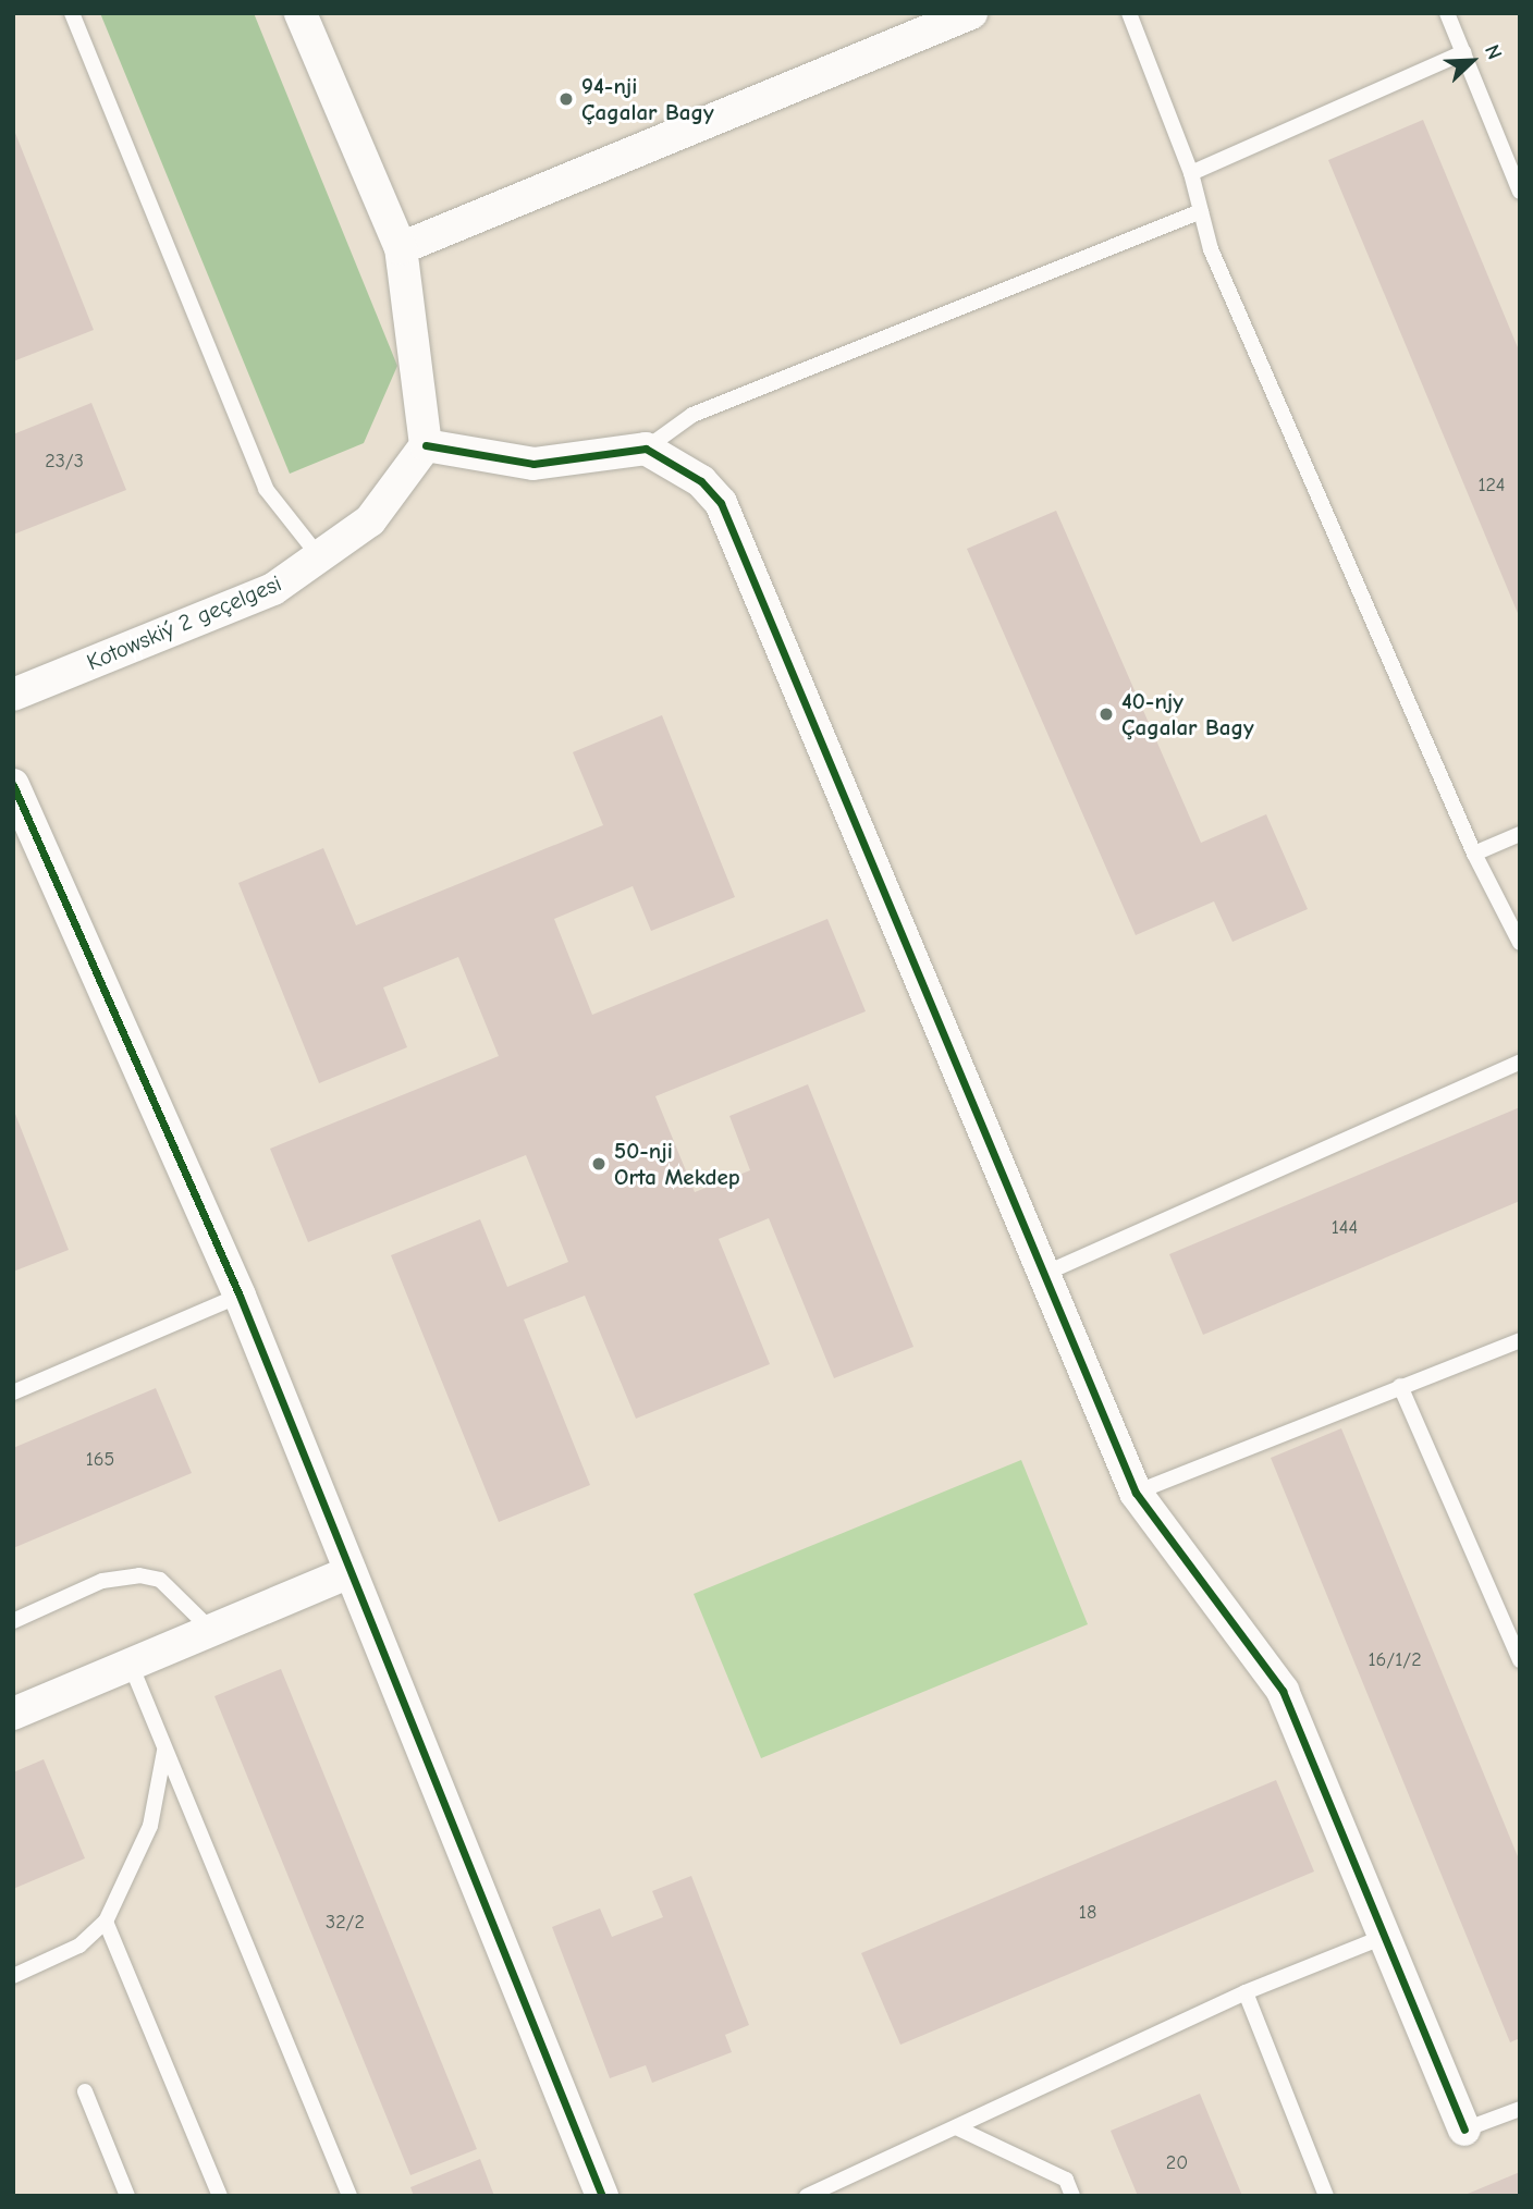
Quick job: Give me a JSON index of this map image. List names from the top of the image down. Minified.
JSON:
{"streets":{"street":["Kotowskiý 2 geçelgesi"]},"places":["94-nji Çagalar Bagy","40-njy Çagalar Bagy","50-nji Orta Mekdep"],"house_numbers":["23/3","124","144","165","16/1/2","18","32/2","20"],"north":"top right"}
